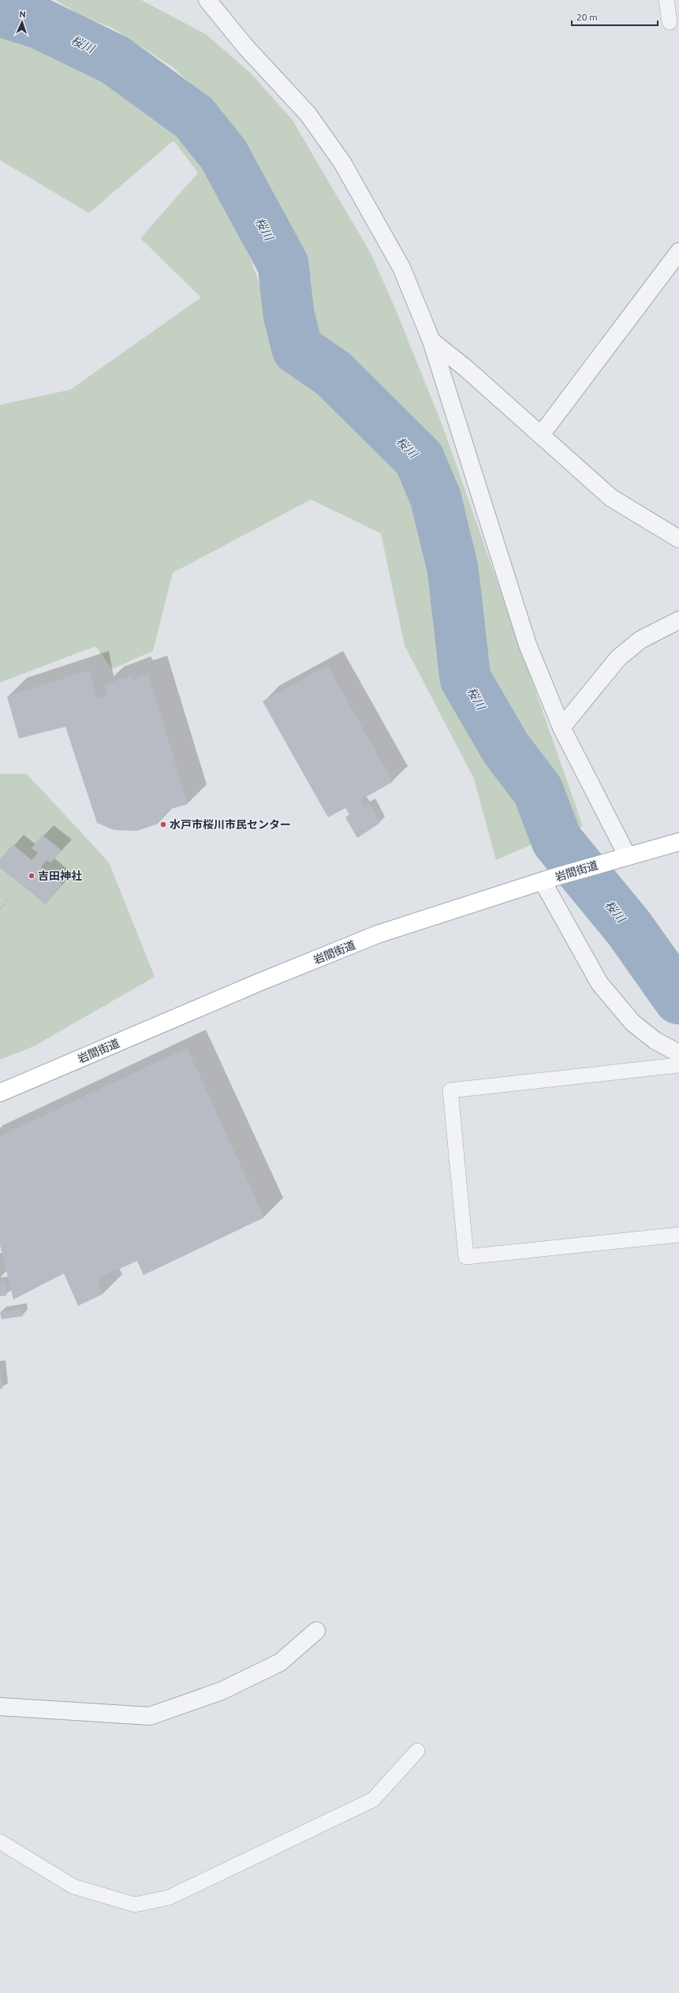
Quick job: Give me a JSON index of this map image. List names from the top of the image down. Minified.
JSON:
{"streets":{"main road":["岩間街道"]},"water":["桜川"],"places":["水戸市桜川市民センター","吉田神社"],"scale_bar":"20 m","north":"top"}
